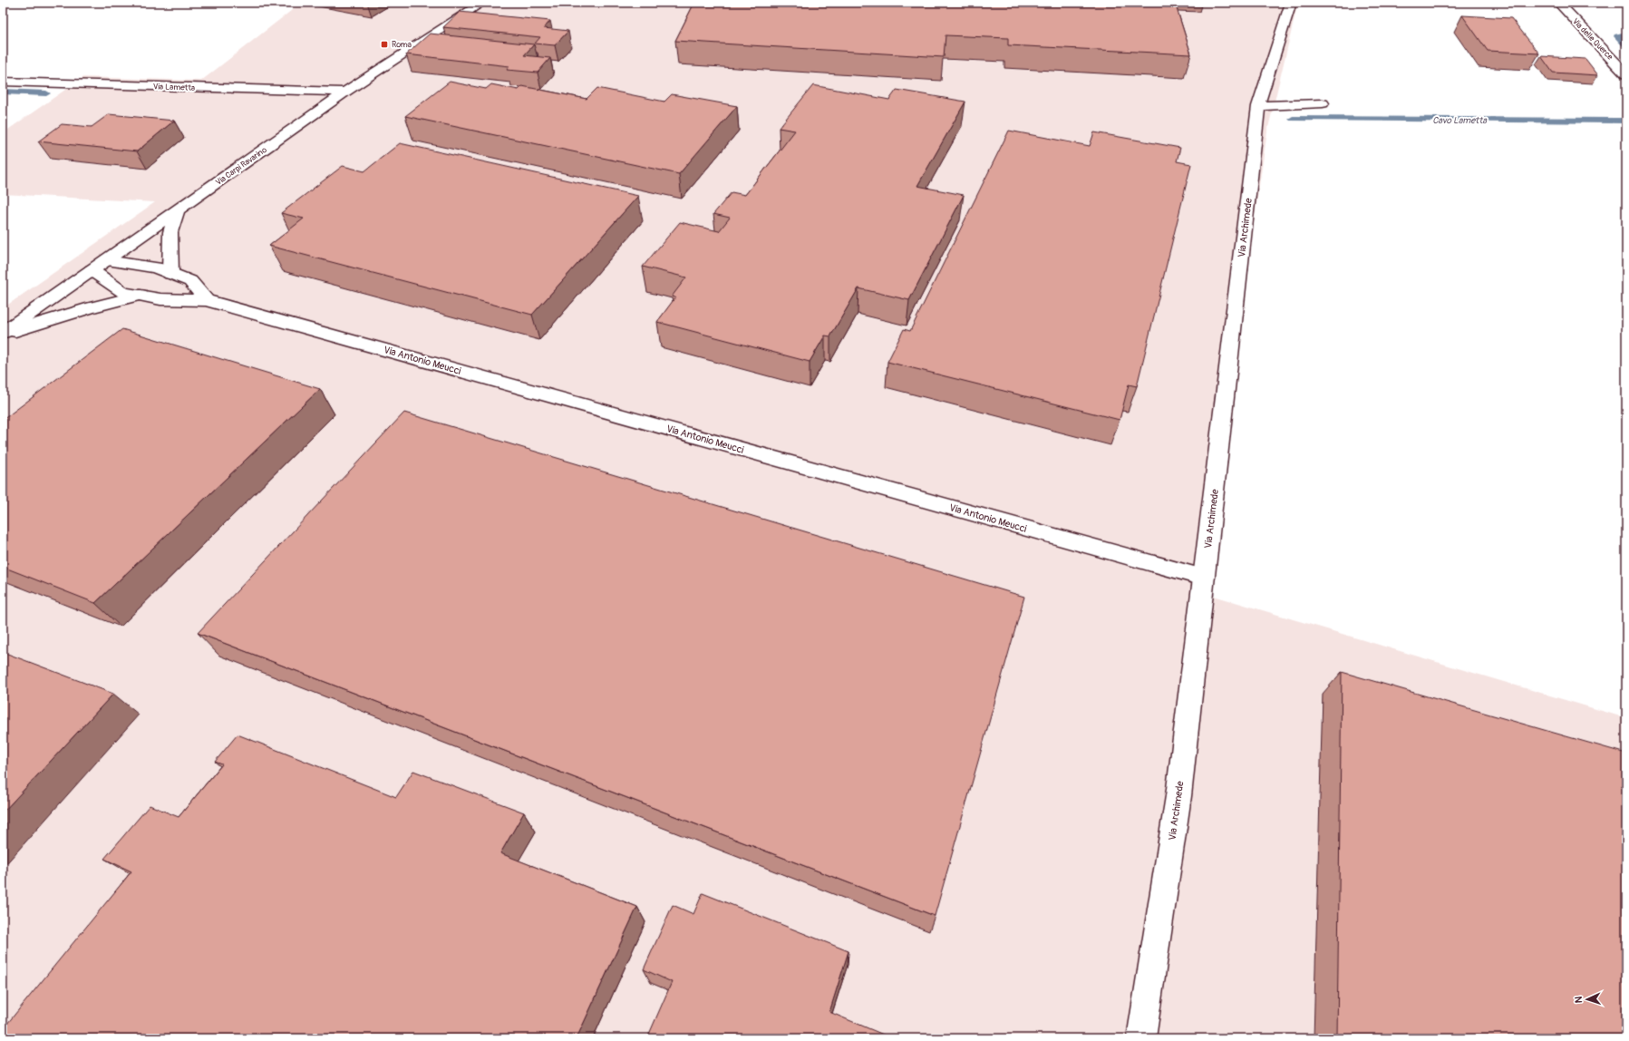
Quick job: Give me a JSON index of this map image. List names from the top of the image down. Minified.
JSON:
{"streets":{"street":["Via delle Querce","Via Lametta","Via Carpi Ravarino","Via Archimede","Via Antonio Meucci"]},"crossings":[["Via Lametta","Via Carpi Ravarino"],["Via Carpi Ravarino","Via Antonio Meucci"],["Via Archimede","Via Antonio Meucci"]],"water":["Cavo Lametta"],"places":{"transit":["Roma"]},"north":"left"}
